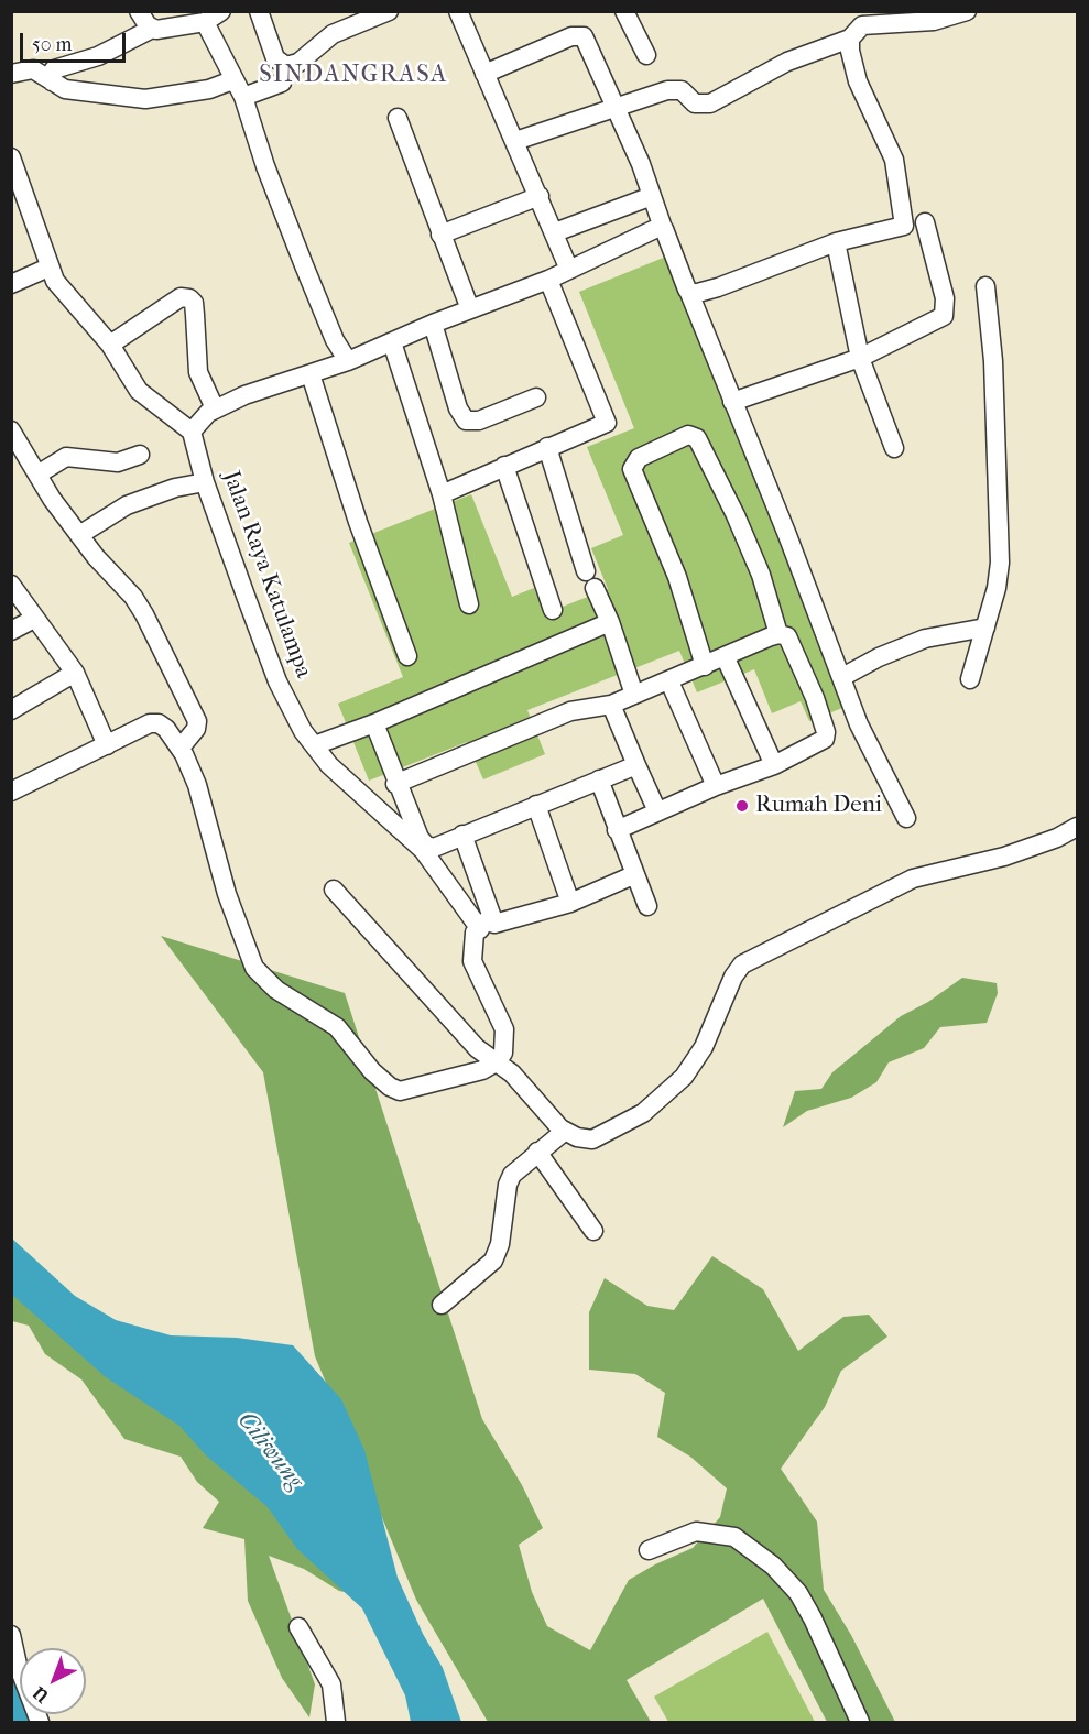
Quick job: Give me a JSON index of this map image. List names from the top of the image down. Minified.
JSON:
{"streets":{"street":["Jalan Raya Katulampa"]},"districts":["SINDANGRASA"],"water":["Ciliwung"],"places":["Rumah Deni"],"scale_bar":"50 m","north":"bottom left"}
